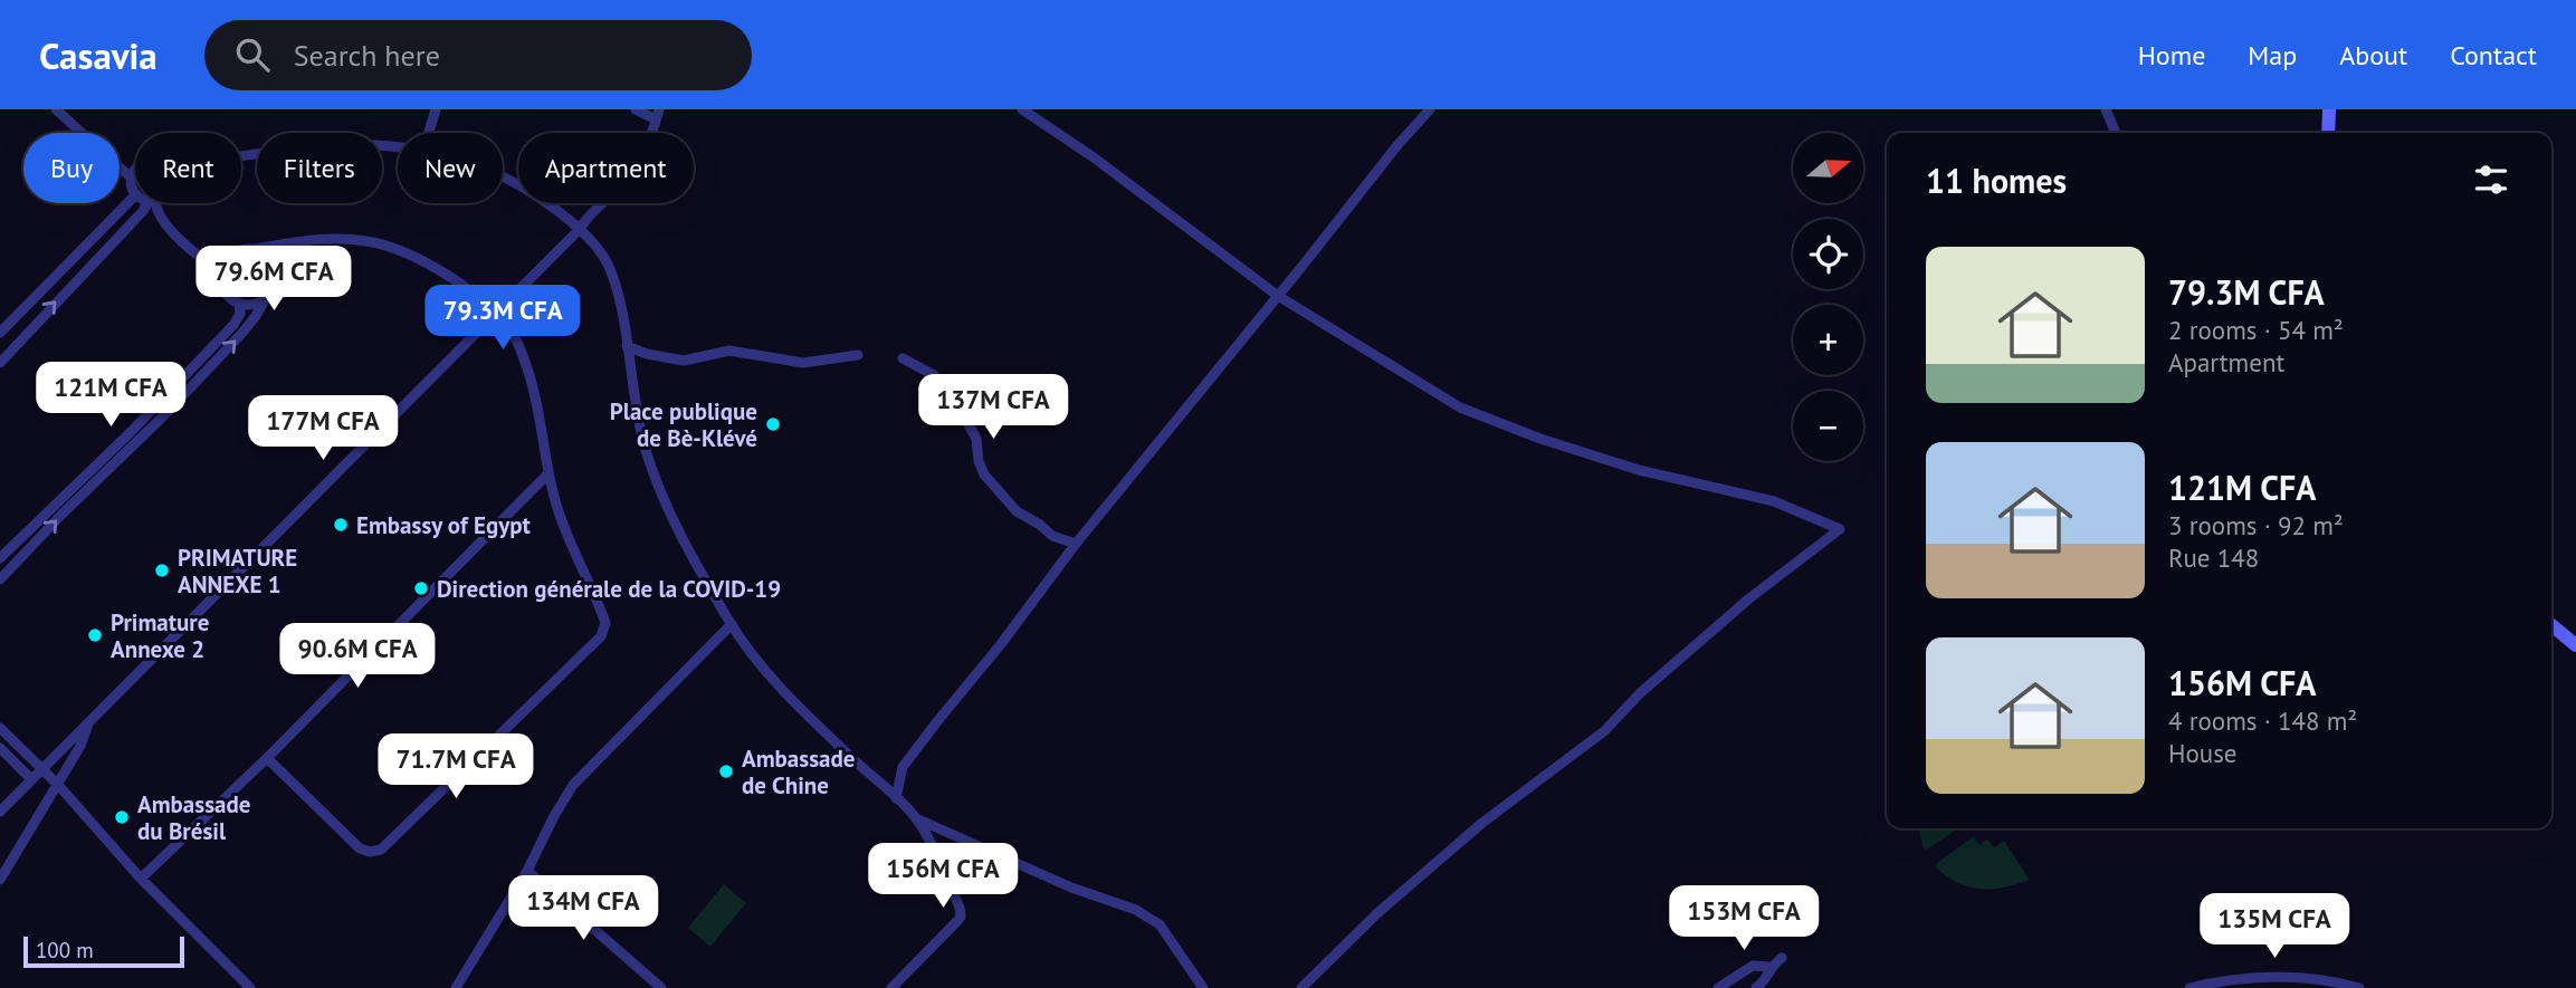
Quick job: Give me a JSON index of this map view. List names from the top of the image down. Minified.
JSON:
{"places":["Place publique de Bè-Klévé","Embassy of Egypt","PRIMATURE ANNEXE 1","Direction générale de la COVID-19","Primature Annexe 2","Ambassade de Chine","Ambassade du Brésil"],"scale_bar":"100 m","north":"right","page":{"header":"Casavia","search":"Search here","nav":["Home","Map","About","Contact"],"map_buttons":["+","−"],"chip":["Buy","Rent","Filters","New","Apartment"],"heading":"11 homes","list":[{"name":"79.3M CFA","note":"2 rooms · 54 m² · Apartment"},{"name":"121M CFA","note":"3 rooms · 92 m² · Rue 148"},{"name":"156M CFA","note":"4 rooms · 148 m² · House"}],"price":["79.6M CFA","79.3M CFA","121M CFA","137M CFA","177M CFA","90.6M CFA","71.7M CFA","156M CFA","134M CFA","153M CFA","135M CFA"],"scale":"100 m"}}
